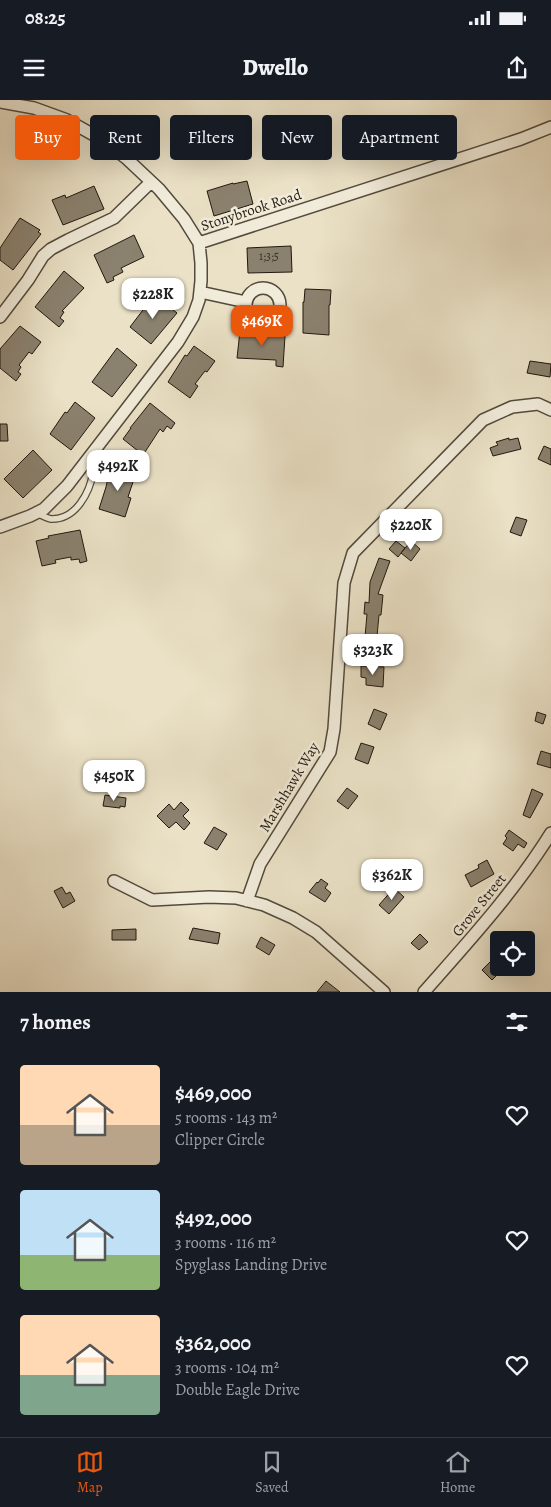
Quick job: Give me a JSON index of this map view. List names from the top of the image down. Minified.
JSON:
{"streets":{"street":["Stonybrook Road","Marshhawk Way","Grove Street"]},"house_numbers":["1;3;5"],"page":{"status":"08:25","header":"Dwello","chip":["Buy","Rent","Filters","New","Apartment"],"price":["$228K","$469K","$492K","$220K","$323K","$450K","$362K"],"heading":"7 homes","list":[{"name":"$469,000","note":"5 rooms · 143 m² · Clipper Circle"},{"name":"$492,000","note":"3 rooms · 116 m² · Spyglass Landing Drive"},{"name":"$362,000","note":"3 rooms · 104 m² · Double Eagle Drive"}],"tabs":["Map","Saved","Home"]}}
